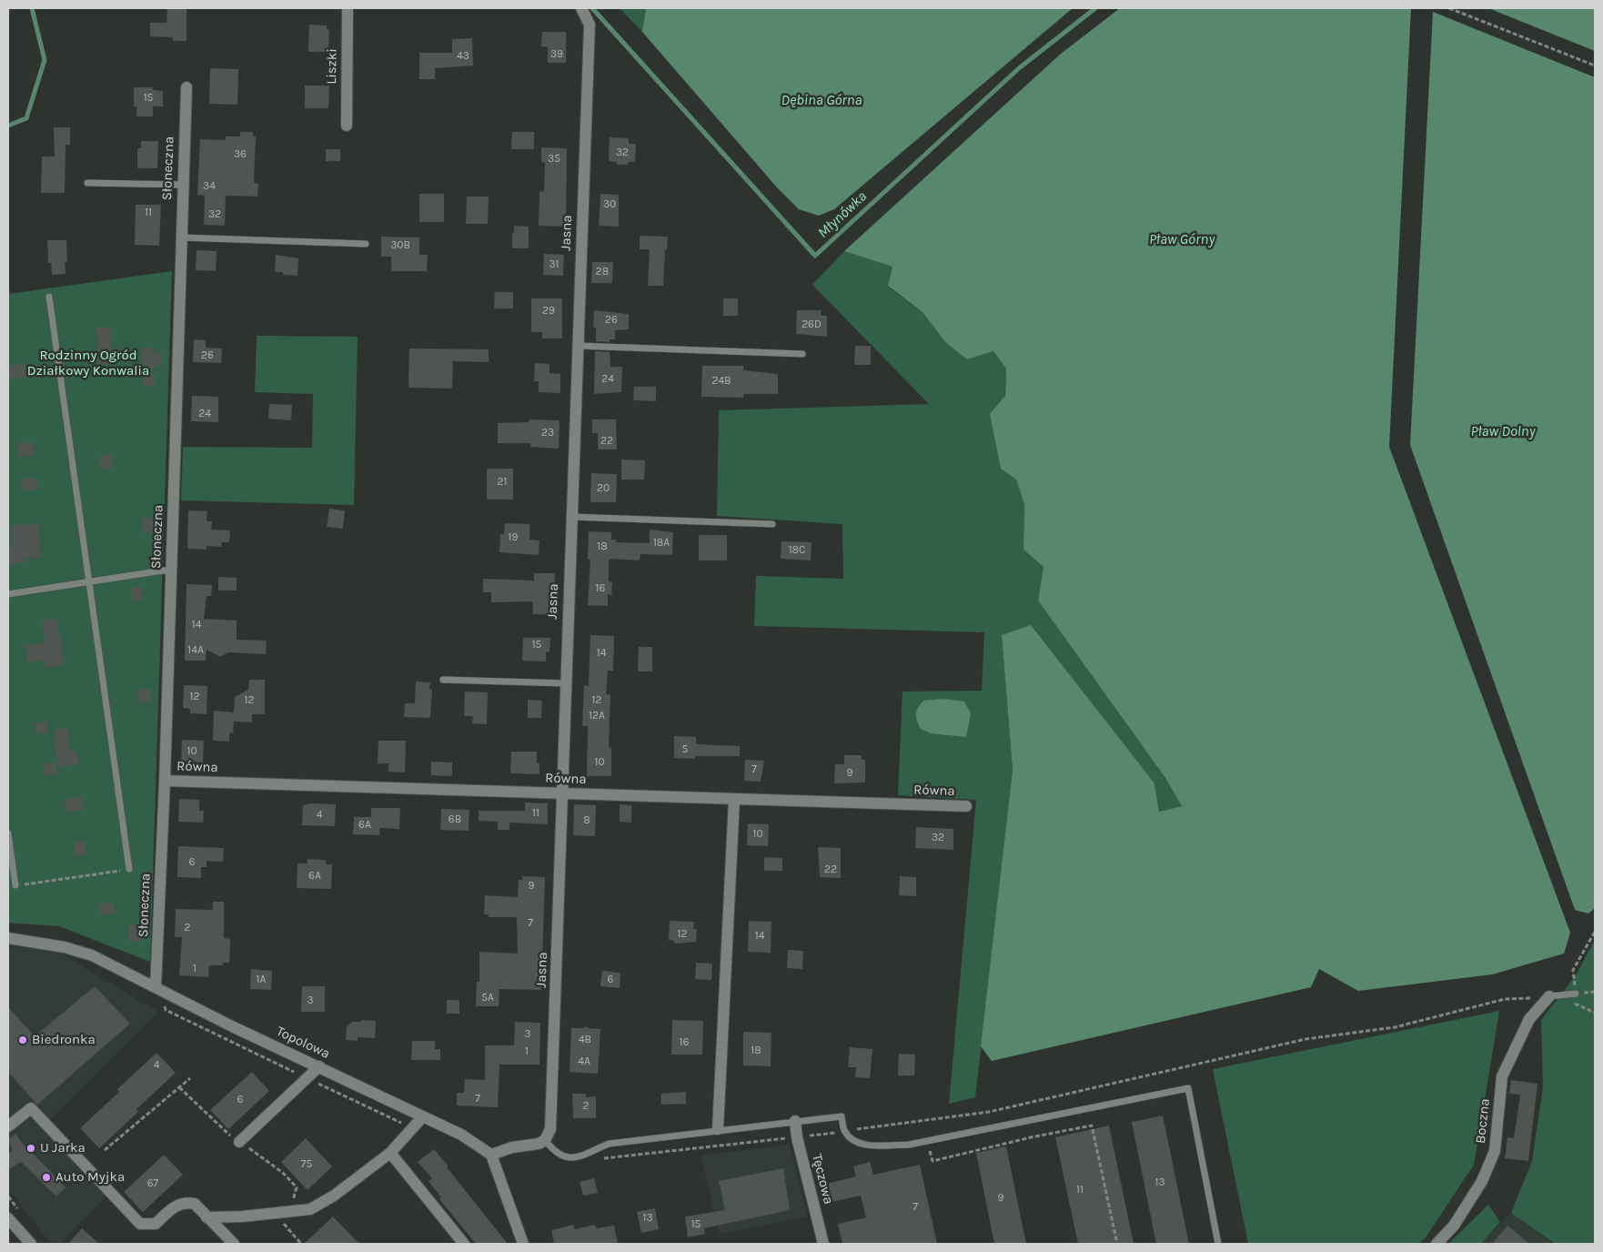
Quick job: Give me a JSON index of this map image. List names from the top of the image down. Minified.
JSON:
{"streets":{"street":["Liszki","Słoneczna","Jasna","Równa","Topolowa","Boczna","Tęczowa"]},"crossings":[["Słoneczna","Równa"],["Słoneczna","Topolowa"],["Jasna","Równa"]],"water":["Dębina Górna","Młynówka","Pław Górny","Pław Dolny"],"parks":["Rodzinny Ogród Działkowy Konwalia"],"places":["Biedronka","U Jarka","Auto Myjka"],"house_numbers":["39","43","15","32","36","35","34","30","11","32","30B","31","28","29","26","26D","26","24","24B","24","23","22","21","20","19","18A","18","18C","16","14","15","14A","14","12","12","12","12A","5","10","10","7","9","11","4","6B","8","6A","10","32","6","22","6A","9","7","2","12","14","1","1A","6","5A","3","3","4B","16","18","1","4A","4","7","6","2","75","13","67","11","9","7","13","15"]}
